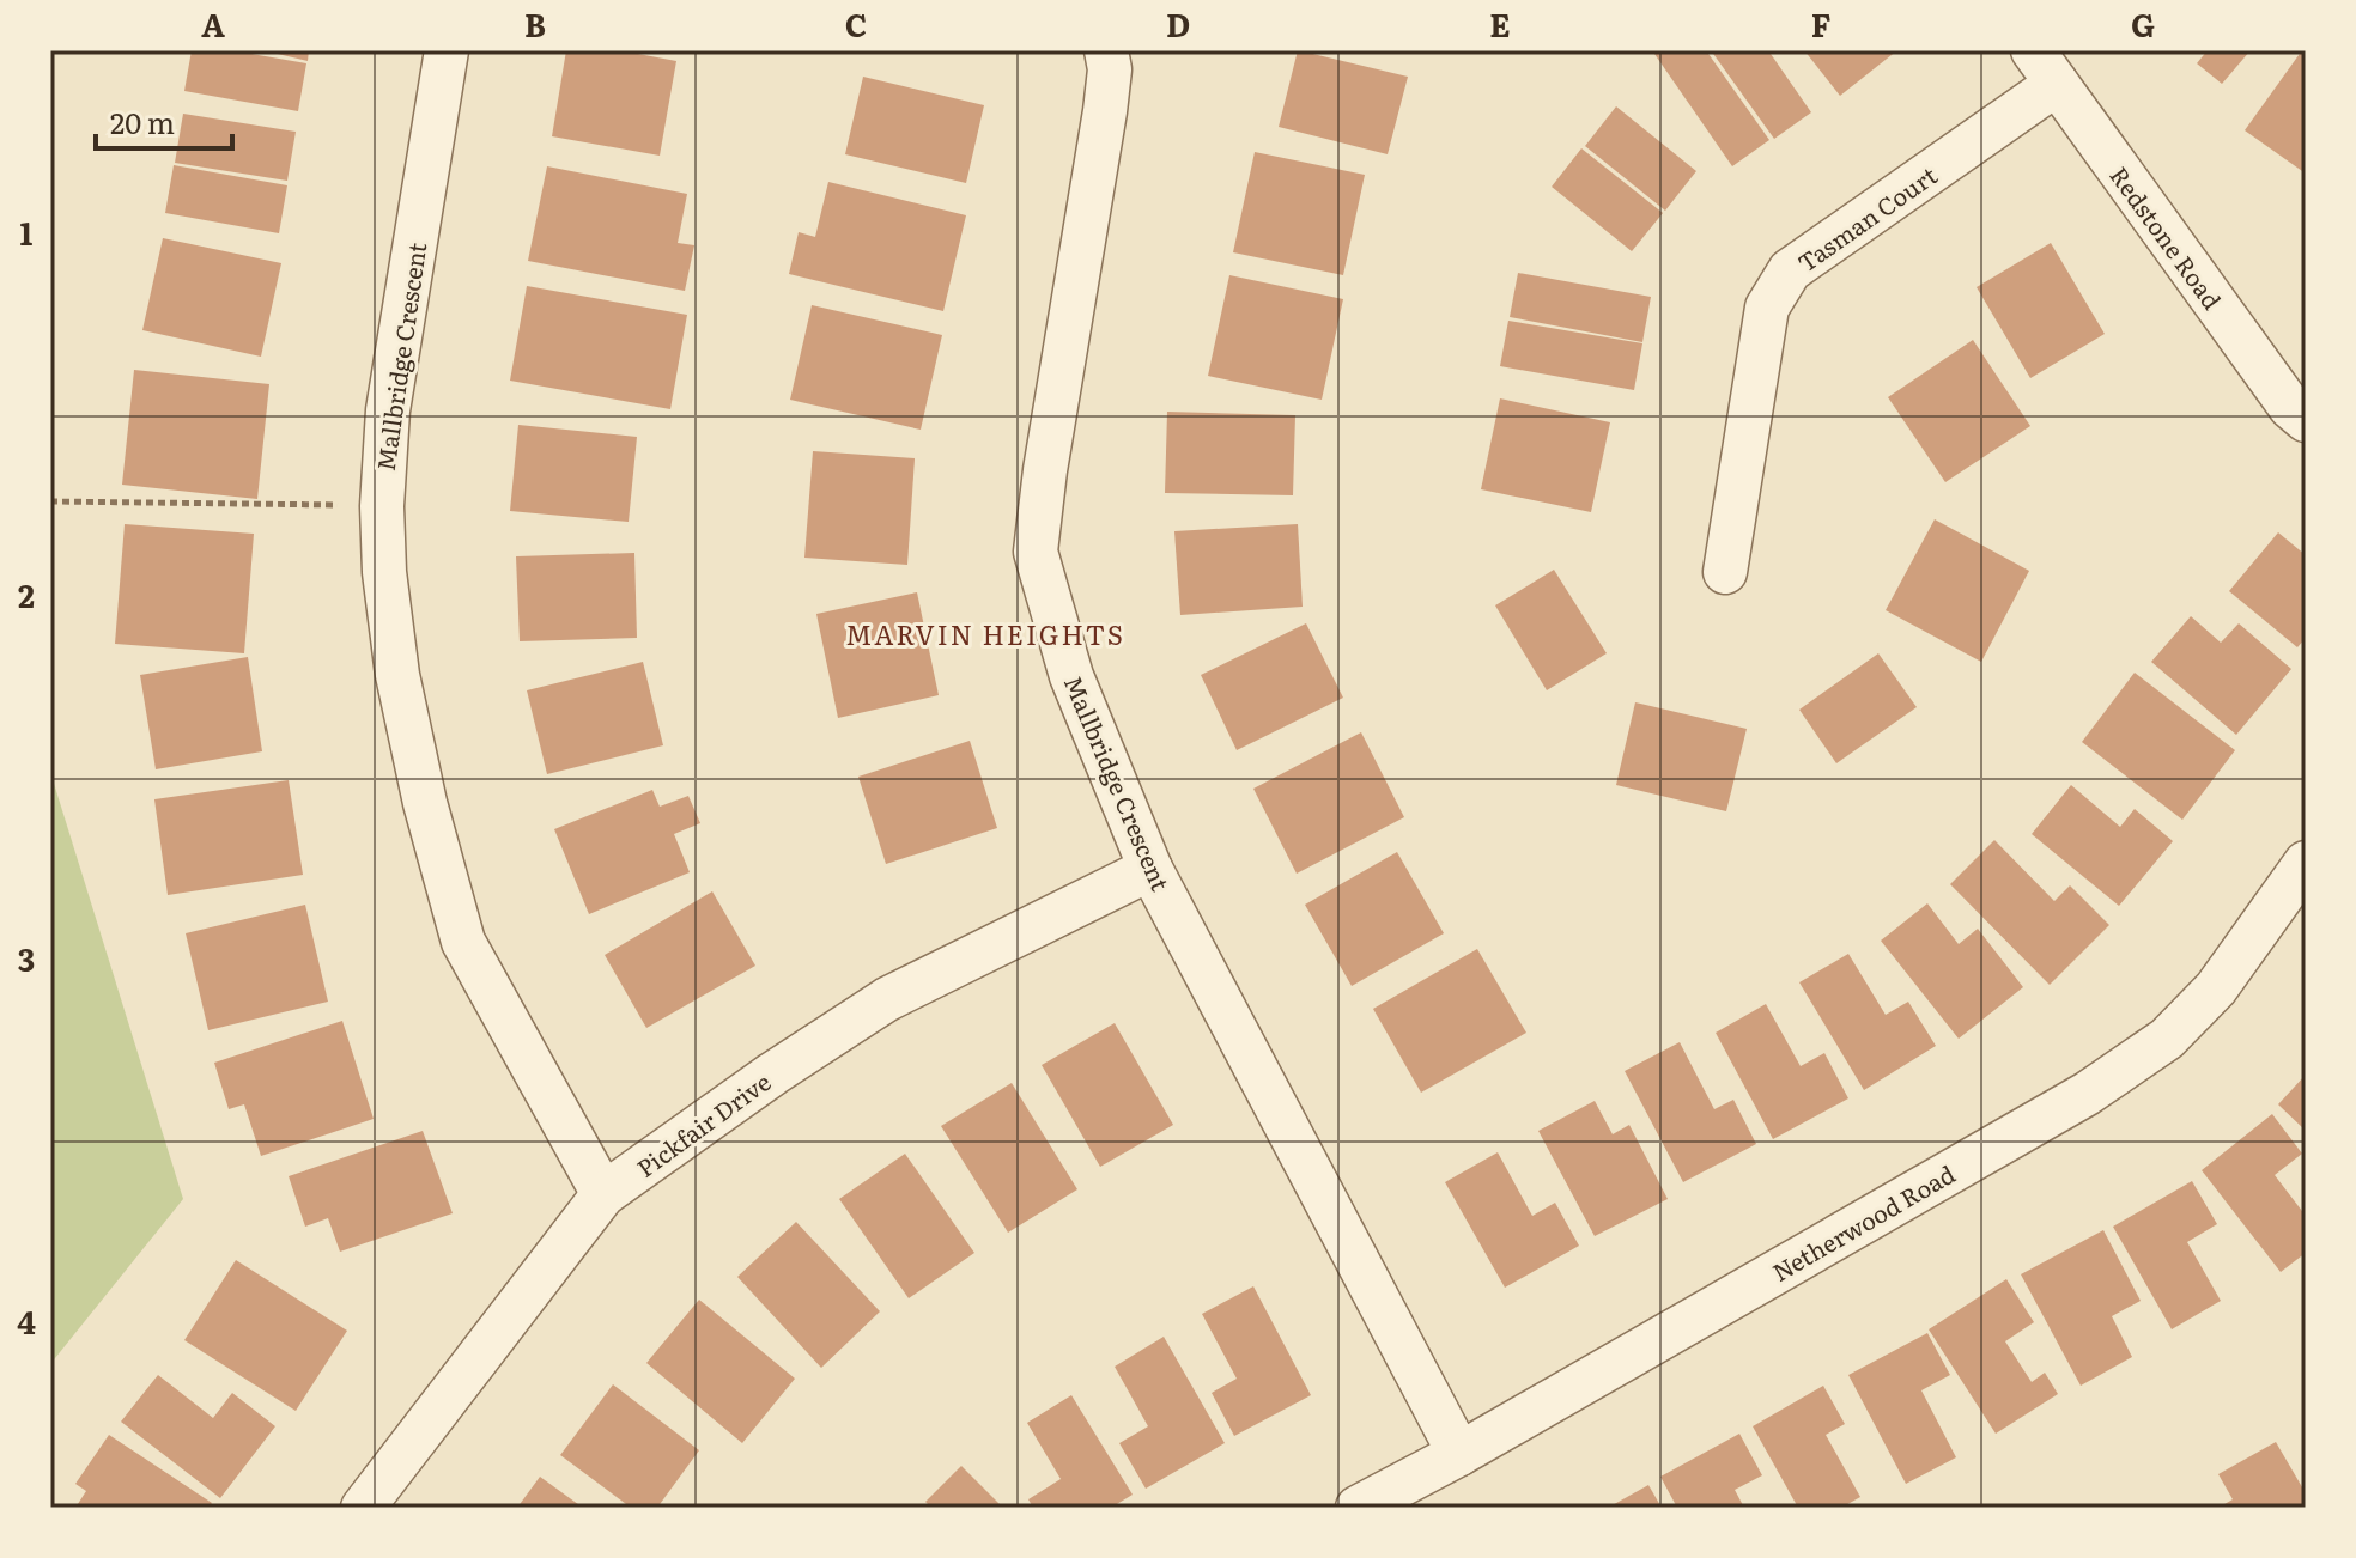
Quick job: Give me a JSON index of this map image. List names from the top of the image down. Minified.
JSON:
{"streets":{"street":["Tasman Court","Redstone Road","Mallbridge Crescent","Pickfair Drive","Netherwood Road"]},"crossings":[["Tasman Court","Redstone Road"],["Mallbridge Crescent","Pickfair Drive"],["Mallbridge Crescent","Netherwood Road"]],"districts":["MARVIN HEIGHTS"],"scale_bar":"20 m","grid":{"columns":["A","B","C","D","E","F","G"],"rows":["1","2","3","4"]}}
